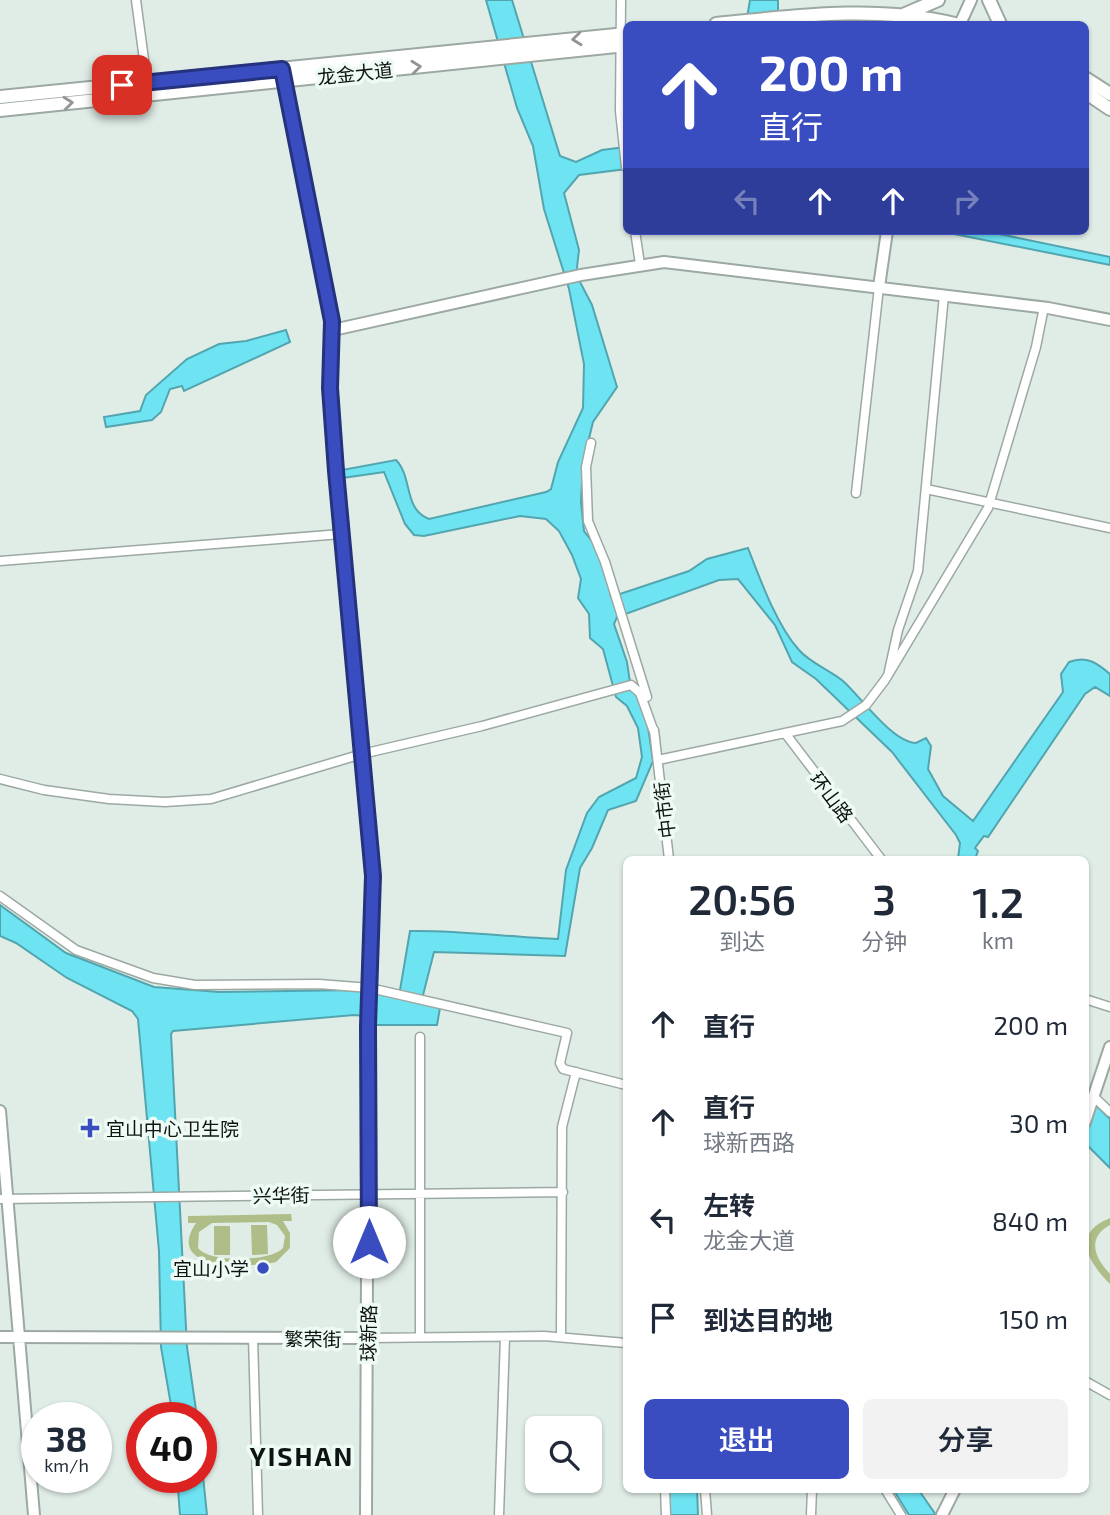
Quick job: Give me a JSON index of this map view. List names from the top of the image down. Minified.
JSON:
{"streets":{"main road":["龙金大道"],"street":["环山路","中市街","兴华街","球新路","繁荣街"]},"crossings":[["龙金大道","球新路"],["兴华街","球新路"],["球新路","繁荣街"]],"districts":["YISHAN"],"places":{"health":["宜山中心卫生院"],"other":["宜山小学"]},"page":{"turn":["200 m","直行"],"eta":["20:56","到达","3","分钟","1.2","km"],"list":[{"name":"直行","value":"200 m"},{"name":"直行","note":"球新西路","value":"30 m"},{"name":"左转","note":"龙金大道","value":"840 m"},{"name":"到达目的地","value":"150 m"}],"buttons":["退出","分享"],"speed":"38 km/h","limit":"40"}}
